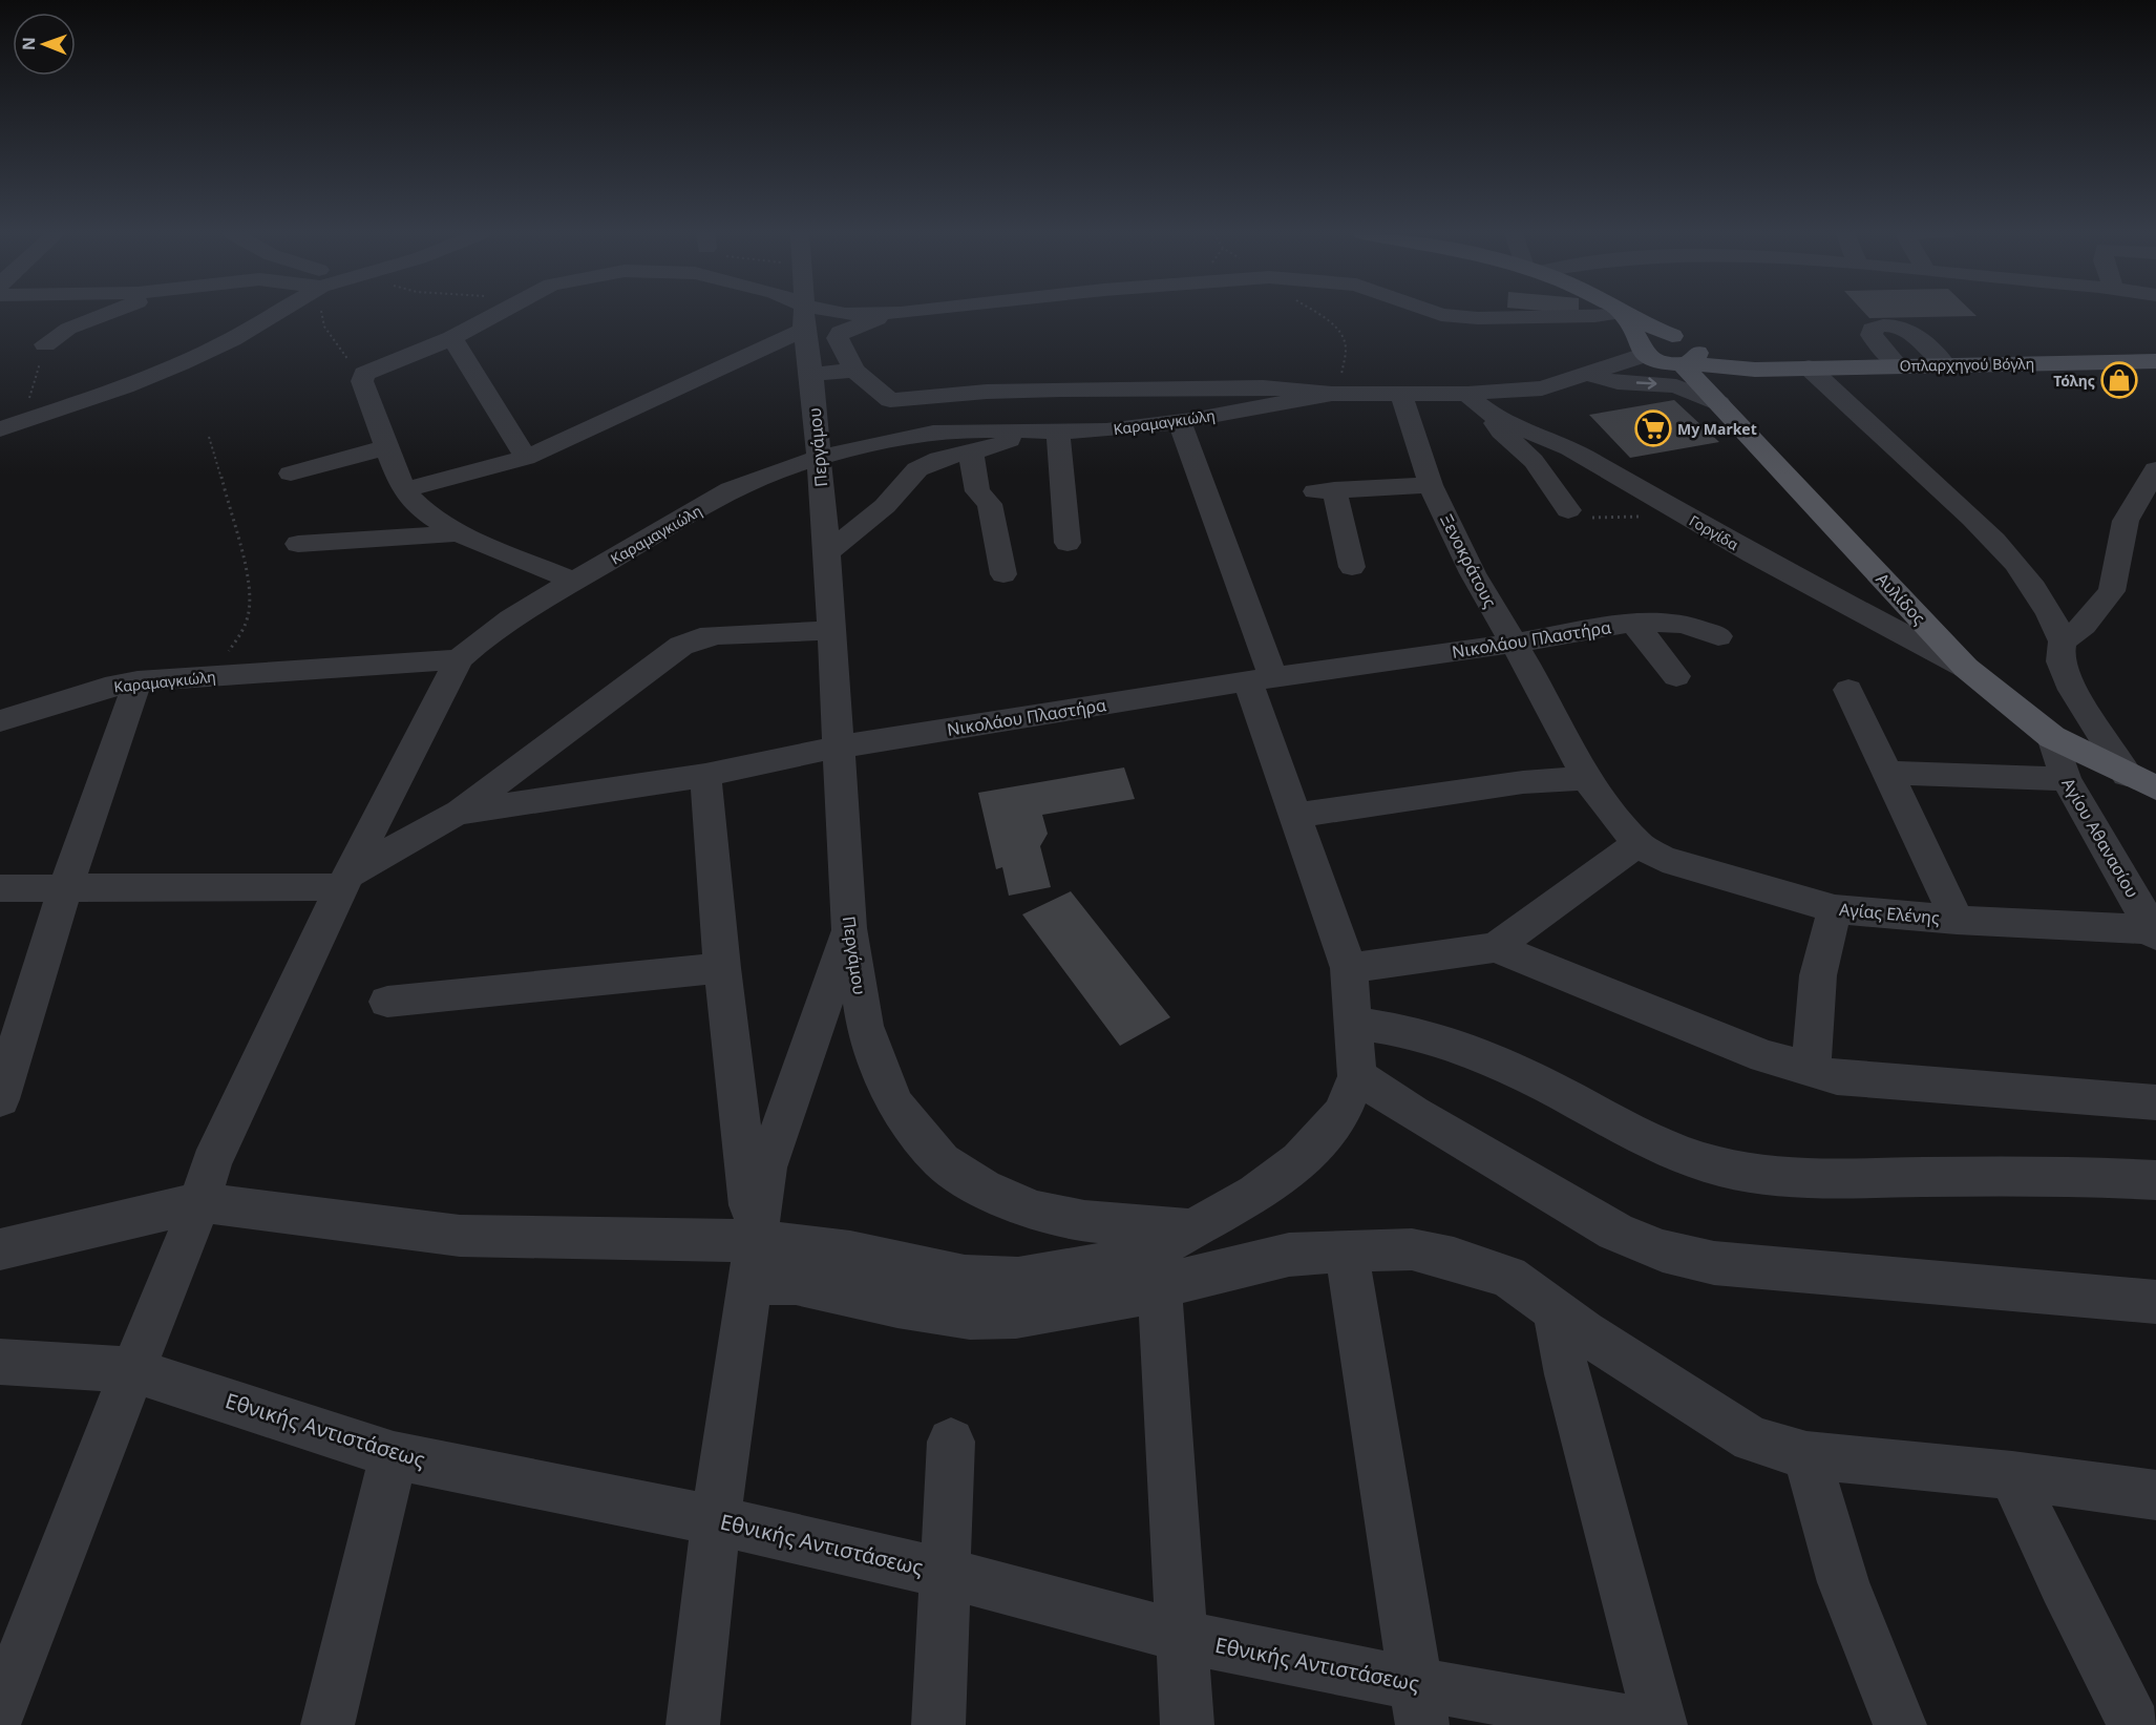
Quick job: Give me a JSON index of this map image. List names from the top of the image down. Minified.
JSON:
{"streets":{"main road":["Οπλαρχηγού Βόγλη","Αυλίδος"],"street":["Καραμαγκιώλη","Περγάμου","Γοργίδα","Ξενοκράτους","Νικολάου Πλαστήρα","Αγίου Αθανασίου","Αγίας Ελένης","Εθνικής Αντιστάσεως"]},"crossings":[["Οπλαρχηγού Βόγλη","Αυλίδος"],["Καραμαγκιώλη","Περγάμου"],["Περγάμου","Νικολάου Πλαστήρα"],["Γοργίδα","Αυλίδος"],["Ξενοκράτους","Νικολάου Πλαστήρα"],["Ξενοκράτους","Αγίας Ελένης"],["Αυλίδος","Αγίου Αθανασίου"],["Αγίου Αθανασίου","Αγίας Ελένης"]],"places":{"shop":["Τόλης"],"supermarket":["My Market"]},"north":"left"}
